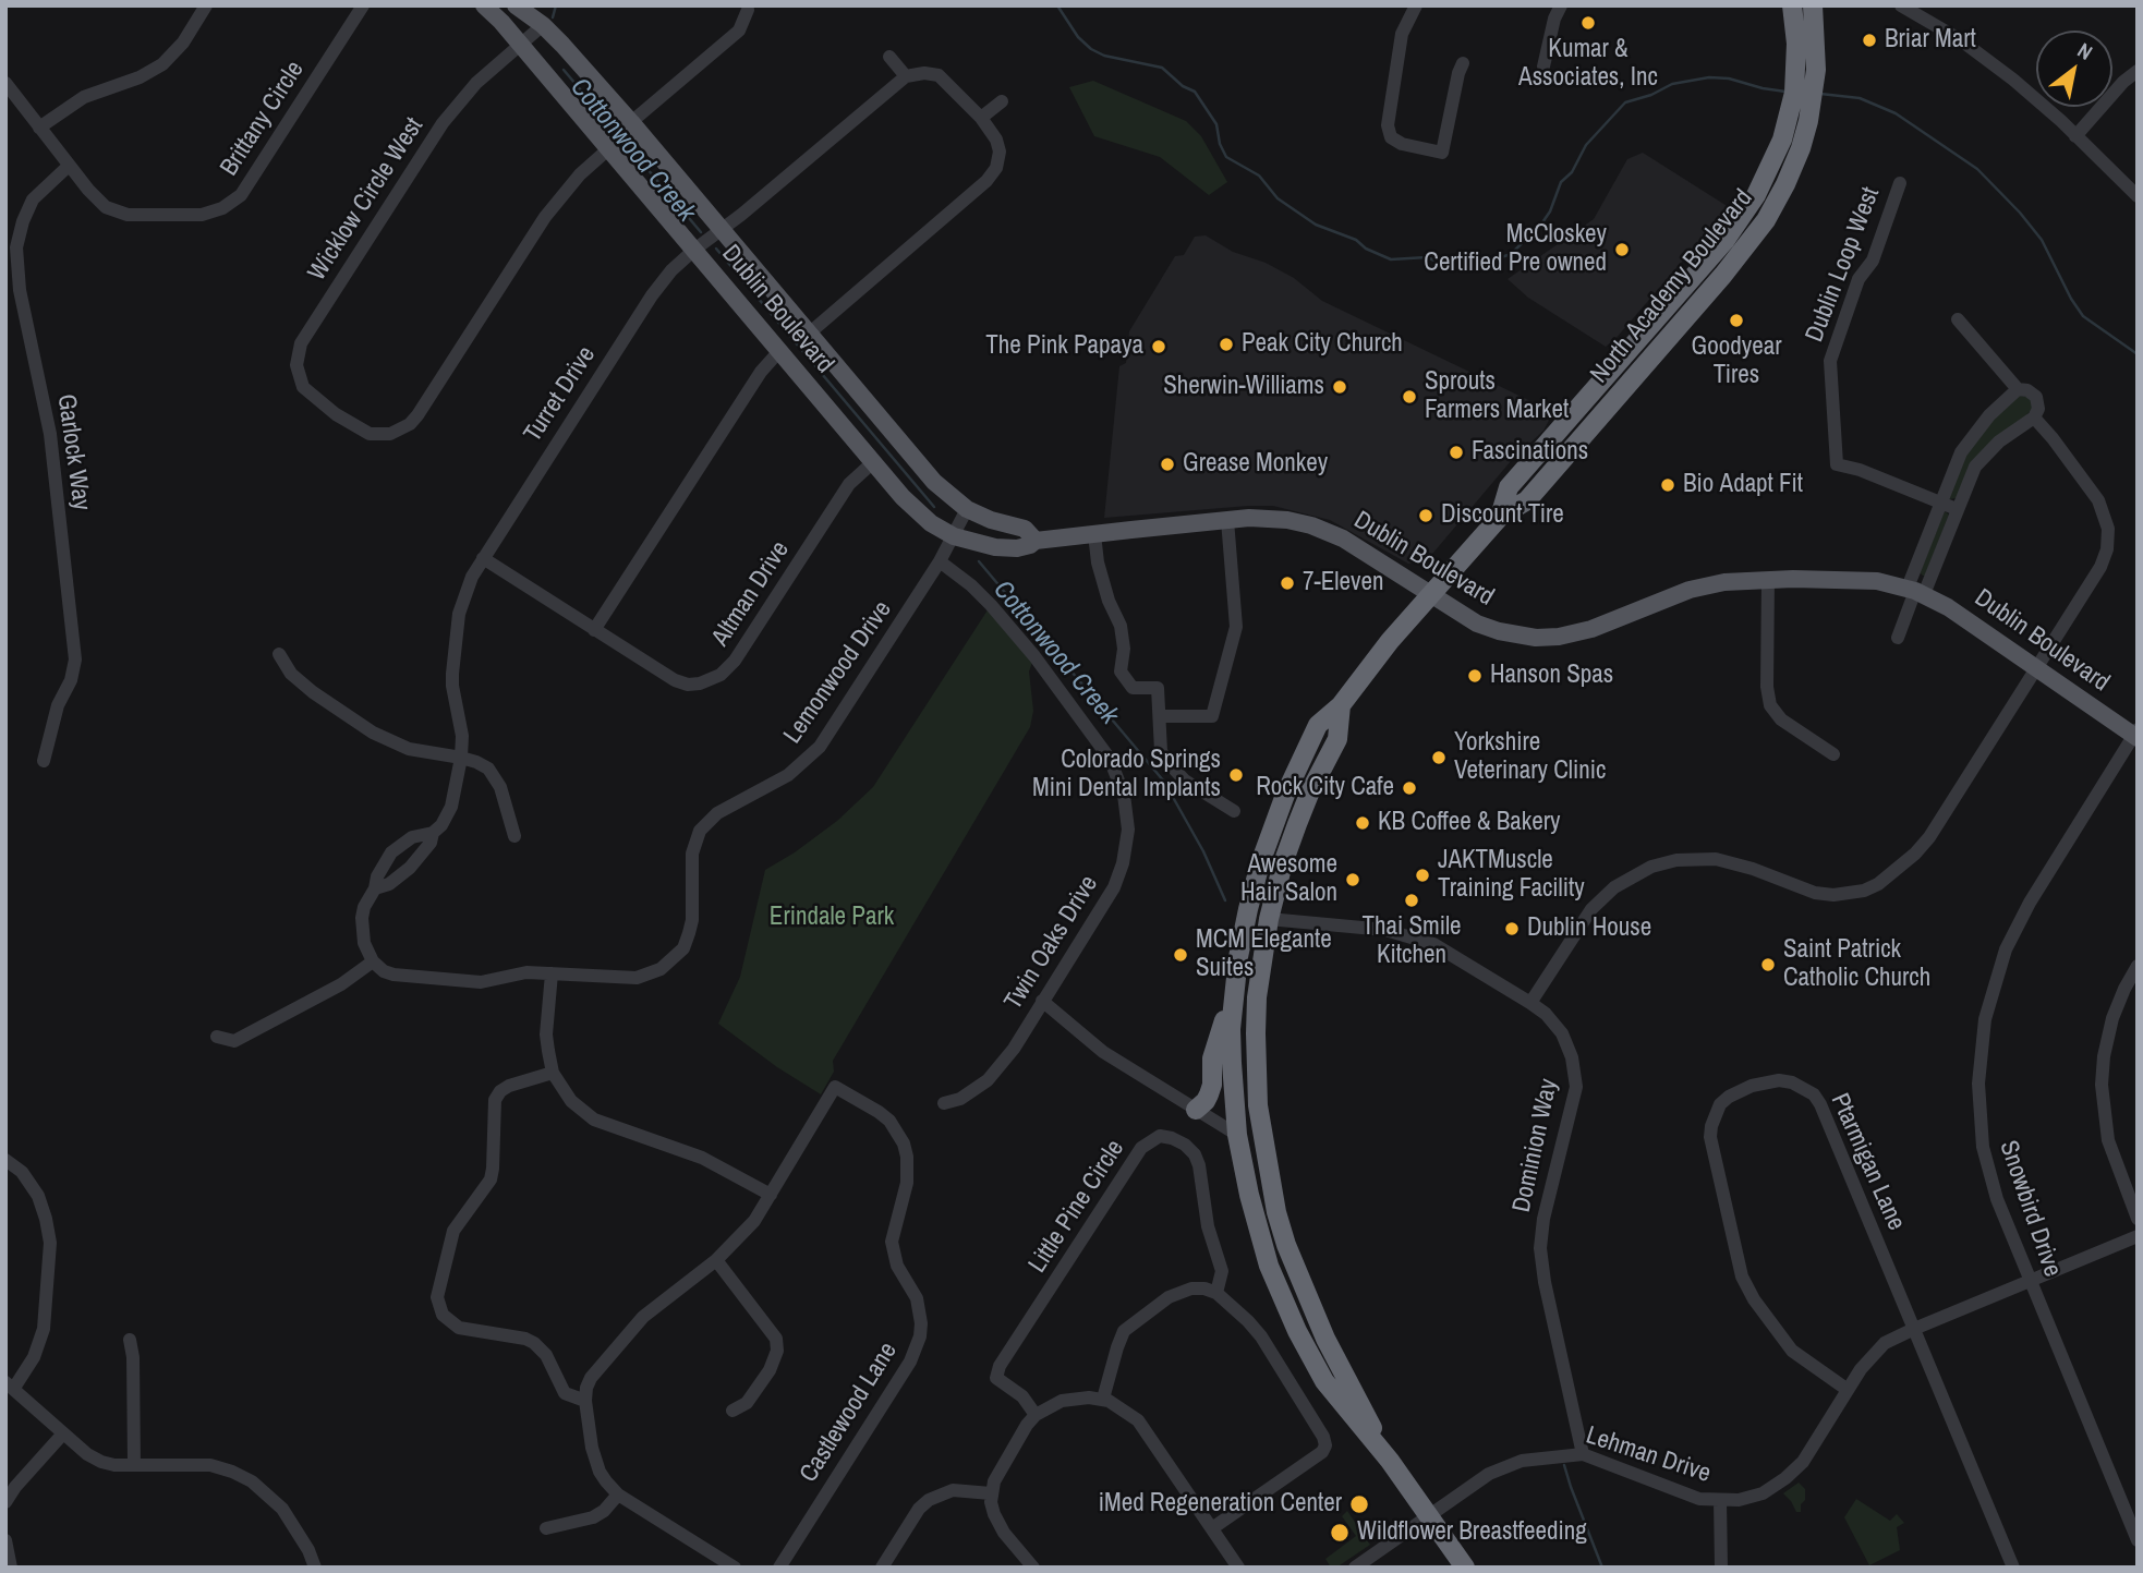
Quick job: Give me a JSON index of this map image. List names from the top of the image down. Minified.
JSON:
{"streets":{"highway":["North Academy Boulevard"],"main road":["Dublin Boulevard"],"street":["Brittany Circle","Wicklow Circle West","Dublin Loop West","Turret Drive","Garlock Way","Altman Drive","Lemonwood Drive","Twin Oaks Drive","Dominion Way","Ptarmigan Lane","Little Pine Circle","Snowbird Drive","Castlewood Lane","Lehman Drive"]},"crossings":[["Brittany Circle","Garlock Way"],["Wicklow Circle West","Dublin Boulevard"],["North Academy Boulevard","Dublin Boulevard"],["North Academy Boulevard","Dominion Way"],["North Academy Boulevard","Lehman Drive"],["Dublin Boulevard","Turret Drive"],["Dublin Boulevard","Altman Drive"],["Dublin Boulevard","Lemonwood Drive"],["Dublin Boulevard","Snowbird Drive"],["Turret Drive","Altman Drive"],["Lemonwood Drive","Twin Oaks Drive"],["Dominion Way","Lehman Drive"],["Ptarmigan Lane","Lehman Drive"],["Snowbird Drive","Lehman Drive"]],"water":["Cottonwood Creek"],"parks":["Erindale Park"],"places":["Kumar & Associates, Inc","Briar Mart","McCloskey Certified Pre owned","Goodyear Tires","Peak City Church","The Pink Papaya","Sherwin-Williams","Sprouts Farmers Market","Fascinations","Grease Monkey","Bio Adapt Fit","Discount Tire","7-Eleven","Hanson Spas","Yorkshire Veterinary Clinic","Colorado Springs Mini Dental Implants","Rock City Cafe","KB Coffee & Bakery","JAKTMuscle Training Facility","Awesome Hair Salon","Thai Smile Kitchen","Dublin House","MCM Elegante Suites","Saint Patrick Catholic Church","iMed Regeneration Center","Wildflower Breastfeeding"],"north":"top right"}
